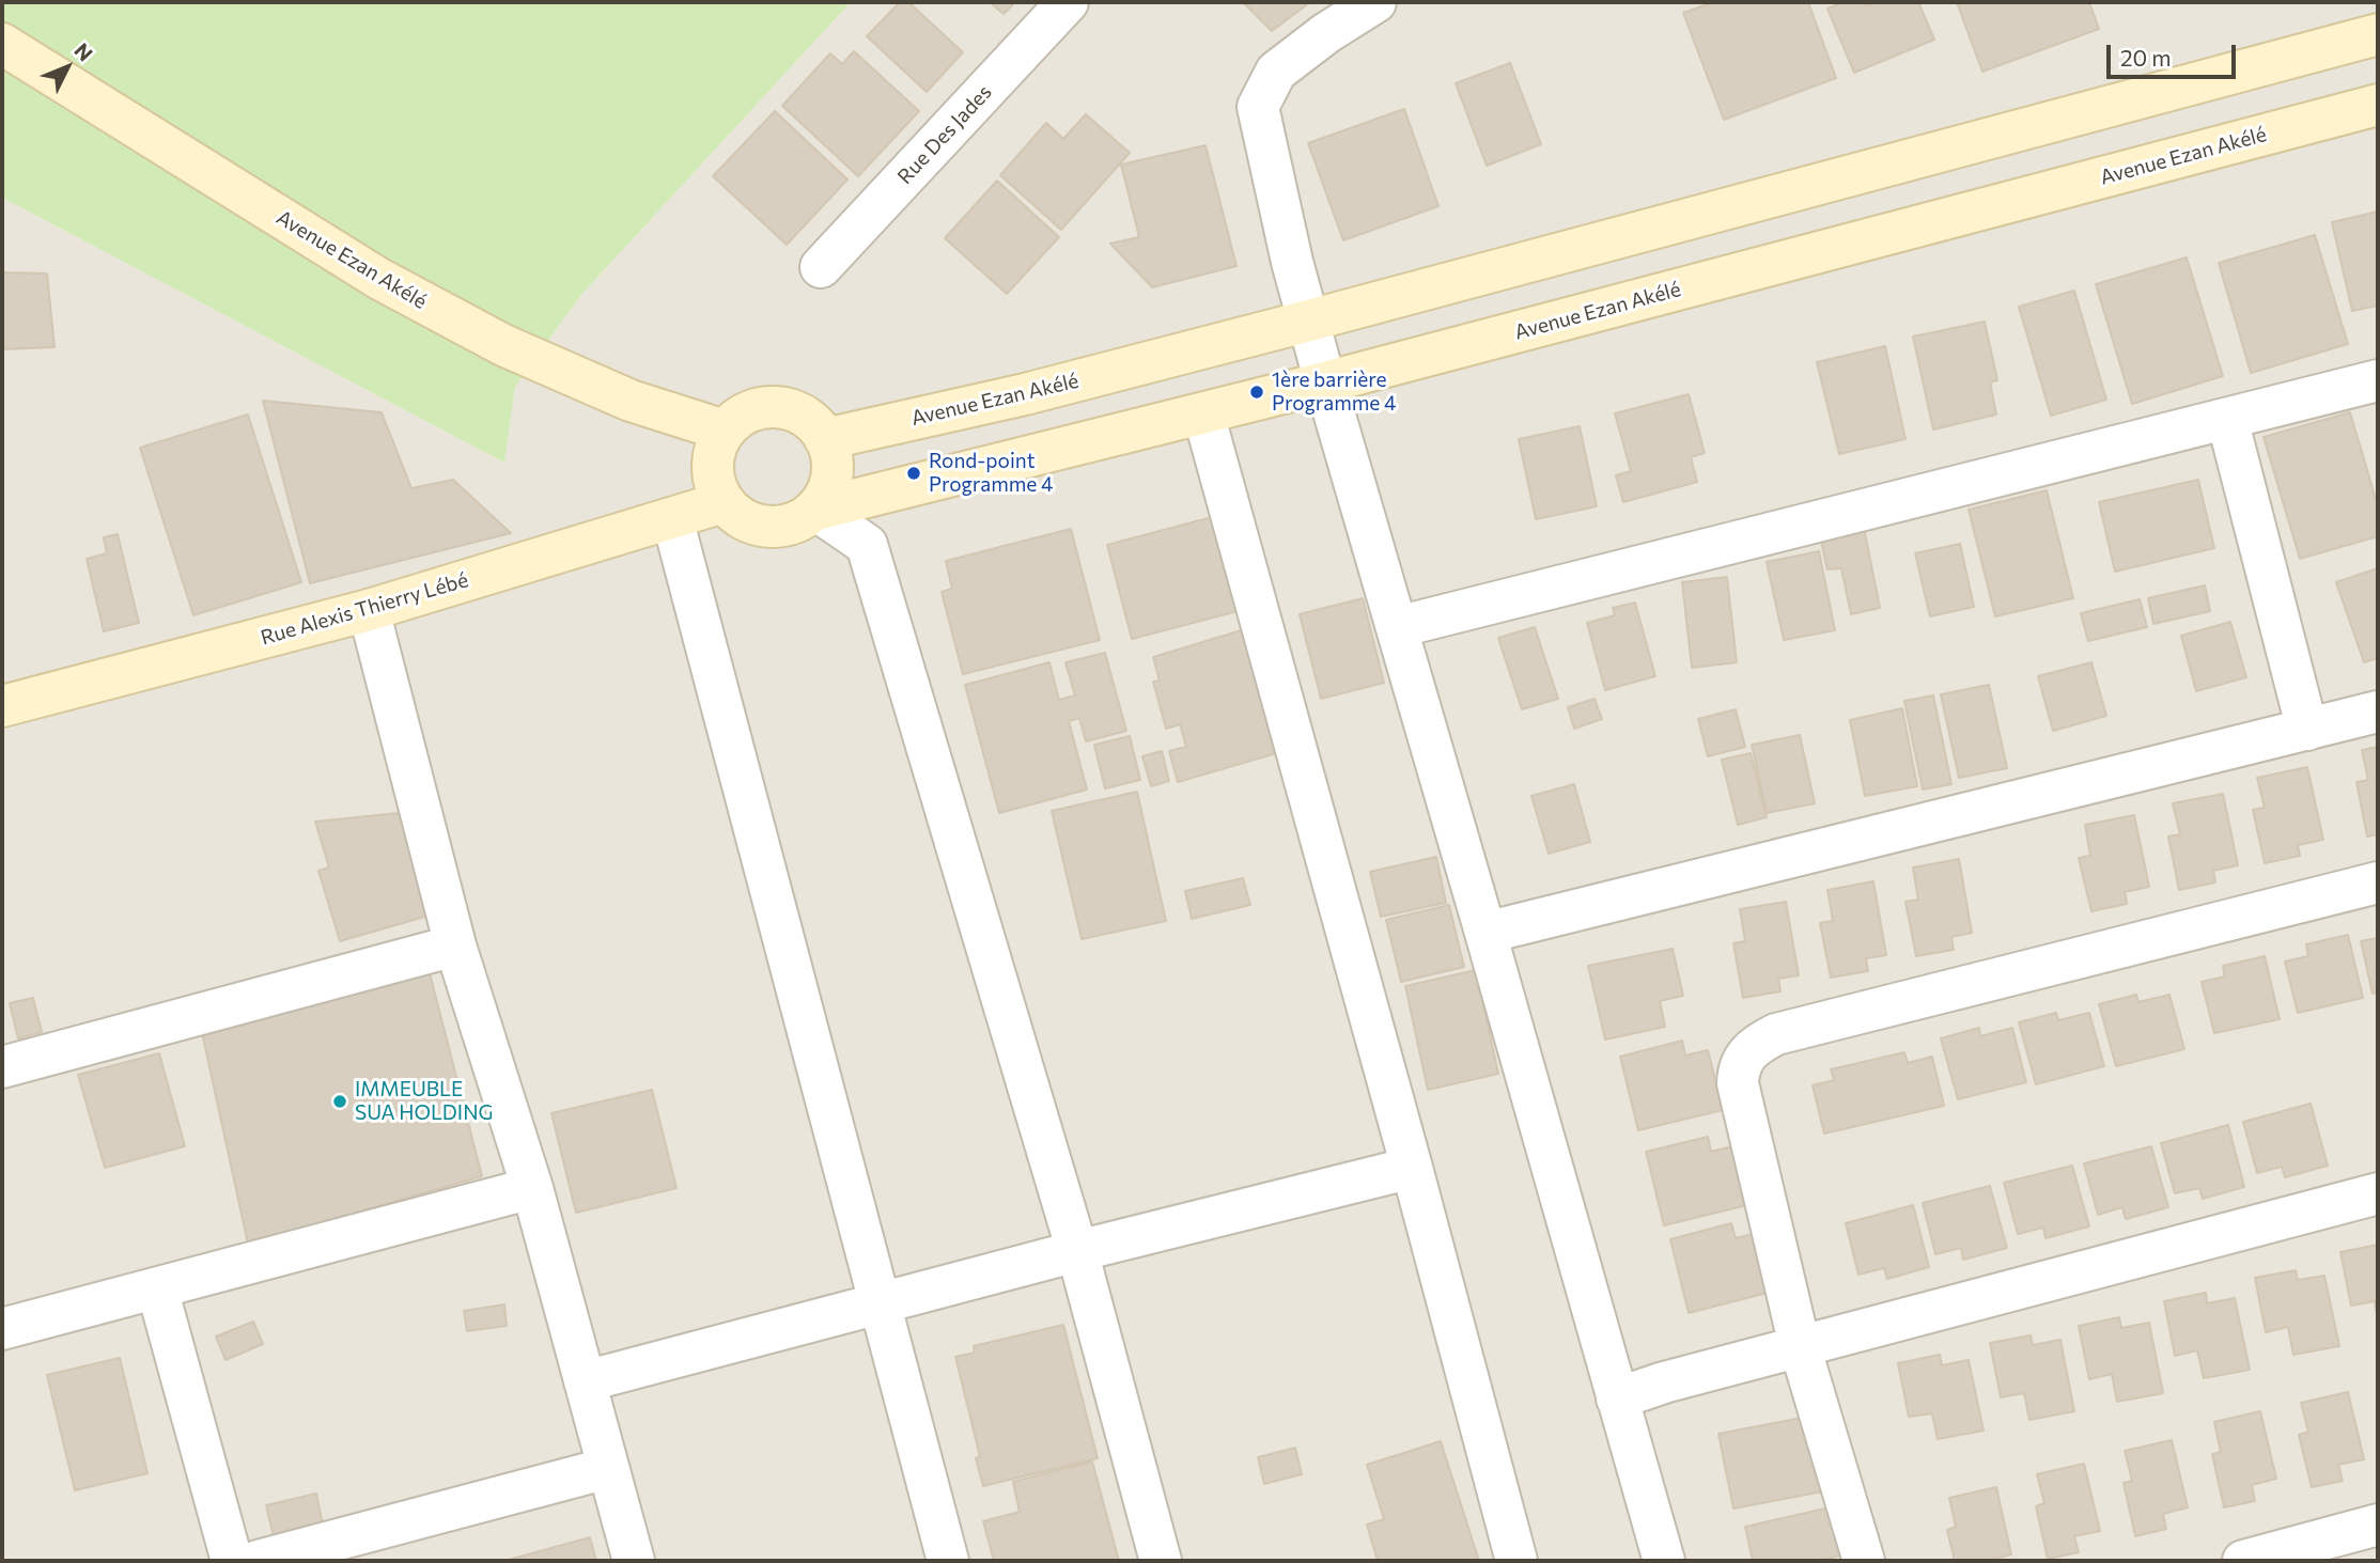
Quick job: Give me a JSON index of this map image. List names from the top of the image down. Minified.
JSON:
{"streets":{"main road":["Avenue Ezan Akélé","Rue Alexis Thierry Lébé"],"street":["Rue Des Jades"]},"crossings":[["Avenue Ezan Akélé","Rue Alexis Thierry Lébé"]],"places":["1ère barrière Programme 4","Rond-point Programme 4","IMMEUBLE SUA HOLDING"],"scale_bar":"20 m","north":"top right"}
